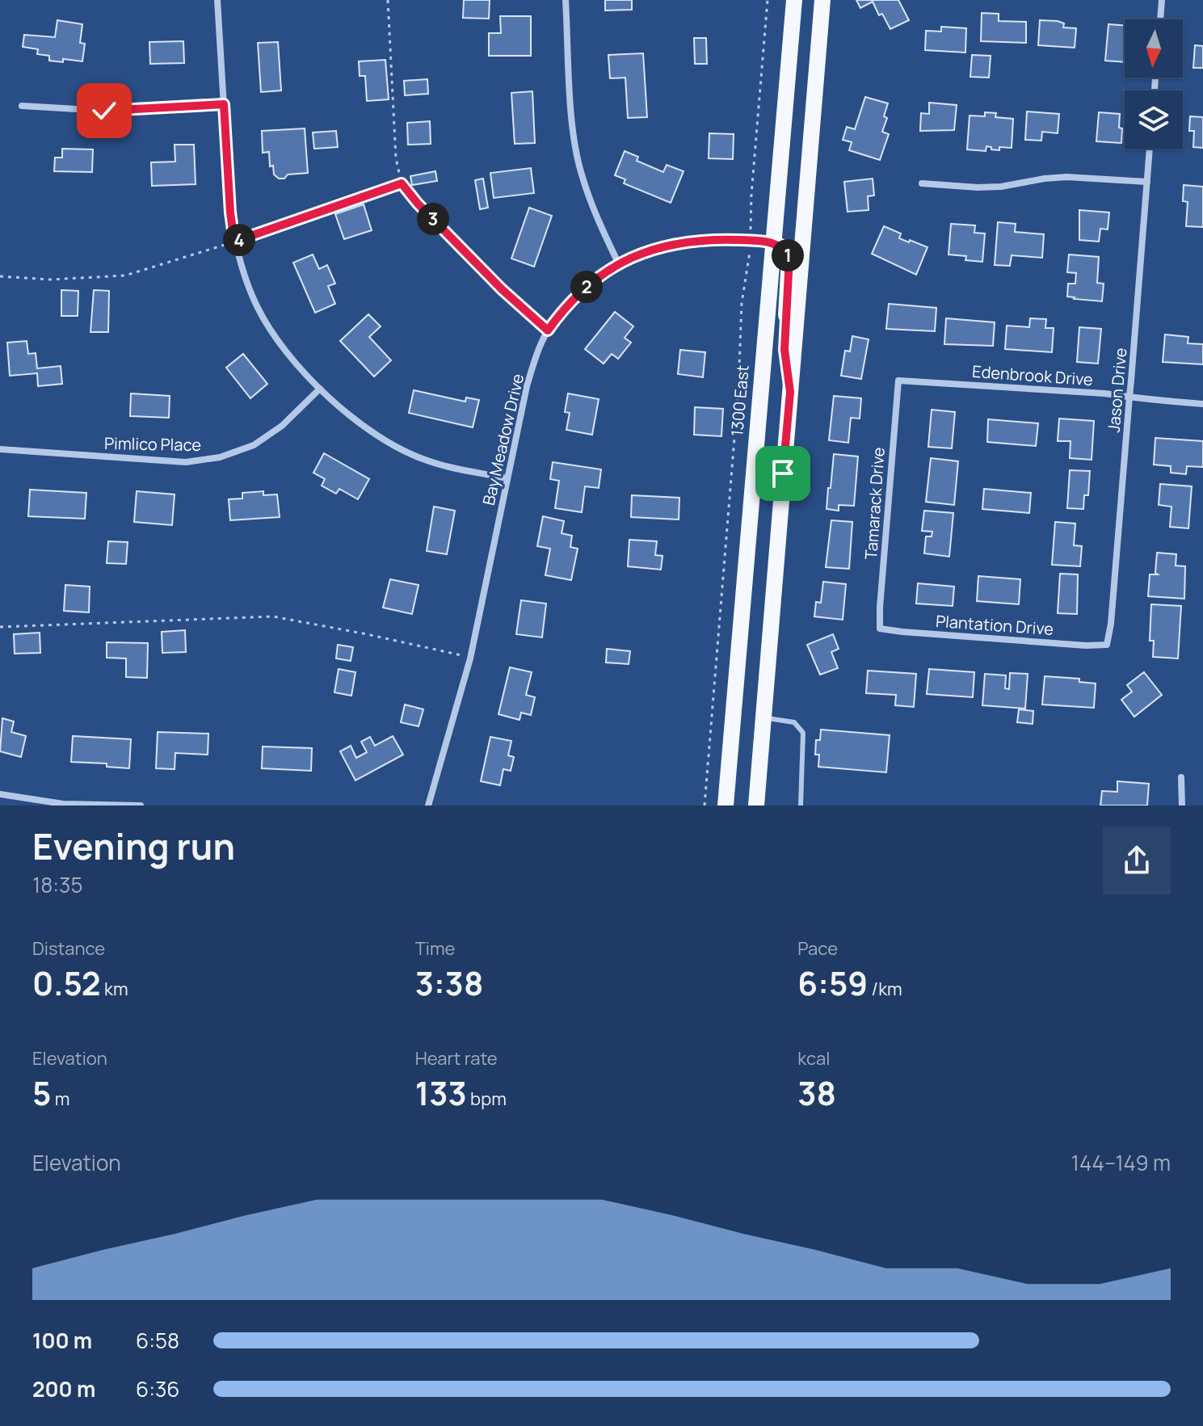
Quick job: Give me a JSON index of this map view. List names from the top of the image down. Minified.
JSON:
{"streets":{"main road":["1300 East"],"street":["Edenbrook Drive","Jason Drive","Bay Meadow Drive","Pimlico Place","Tamarack Drive","Plantation Drive"]},"crossings":[["Edenbrook Drive","Jason Drive"],["Edenbrook Drive","Tamarack Drive"],["Jason Drive","Plantation Drive"],["1300 East","Bay Meadow Drive"],["Tamarack Drive","Plantation Drive"]],"north":"bottom","page":{"pins":["3","4","1","2"],"heading":["Evening run","18:35"],"stats":[["Distance","0.52 km"],["Time","3:38"],["Pace","6:59 /km"],["Elevation","5 m"],["Heart rate","133 bpm"],["kcal","38"]],"chart":["Elevation","144–149 m"],"list":[{"name":"100 m","note":"6:58"},{"name":"200 m","note":"6:36"}]}}
